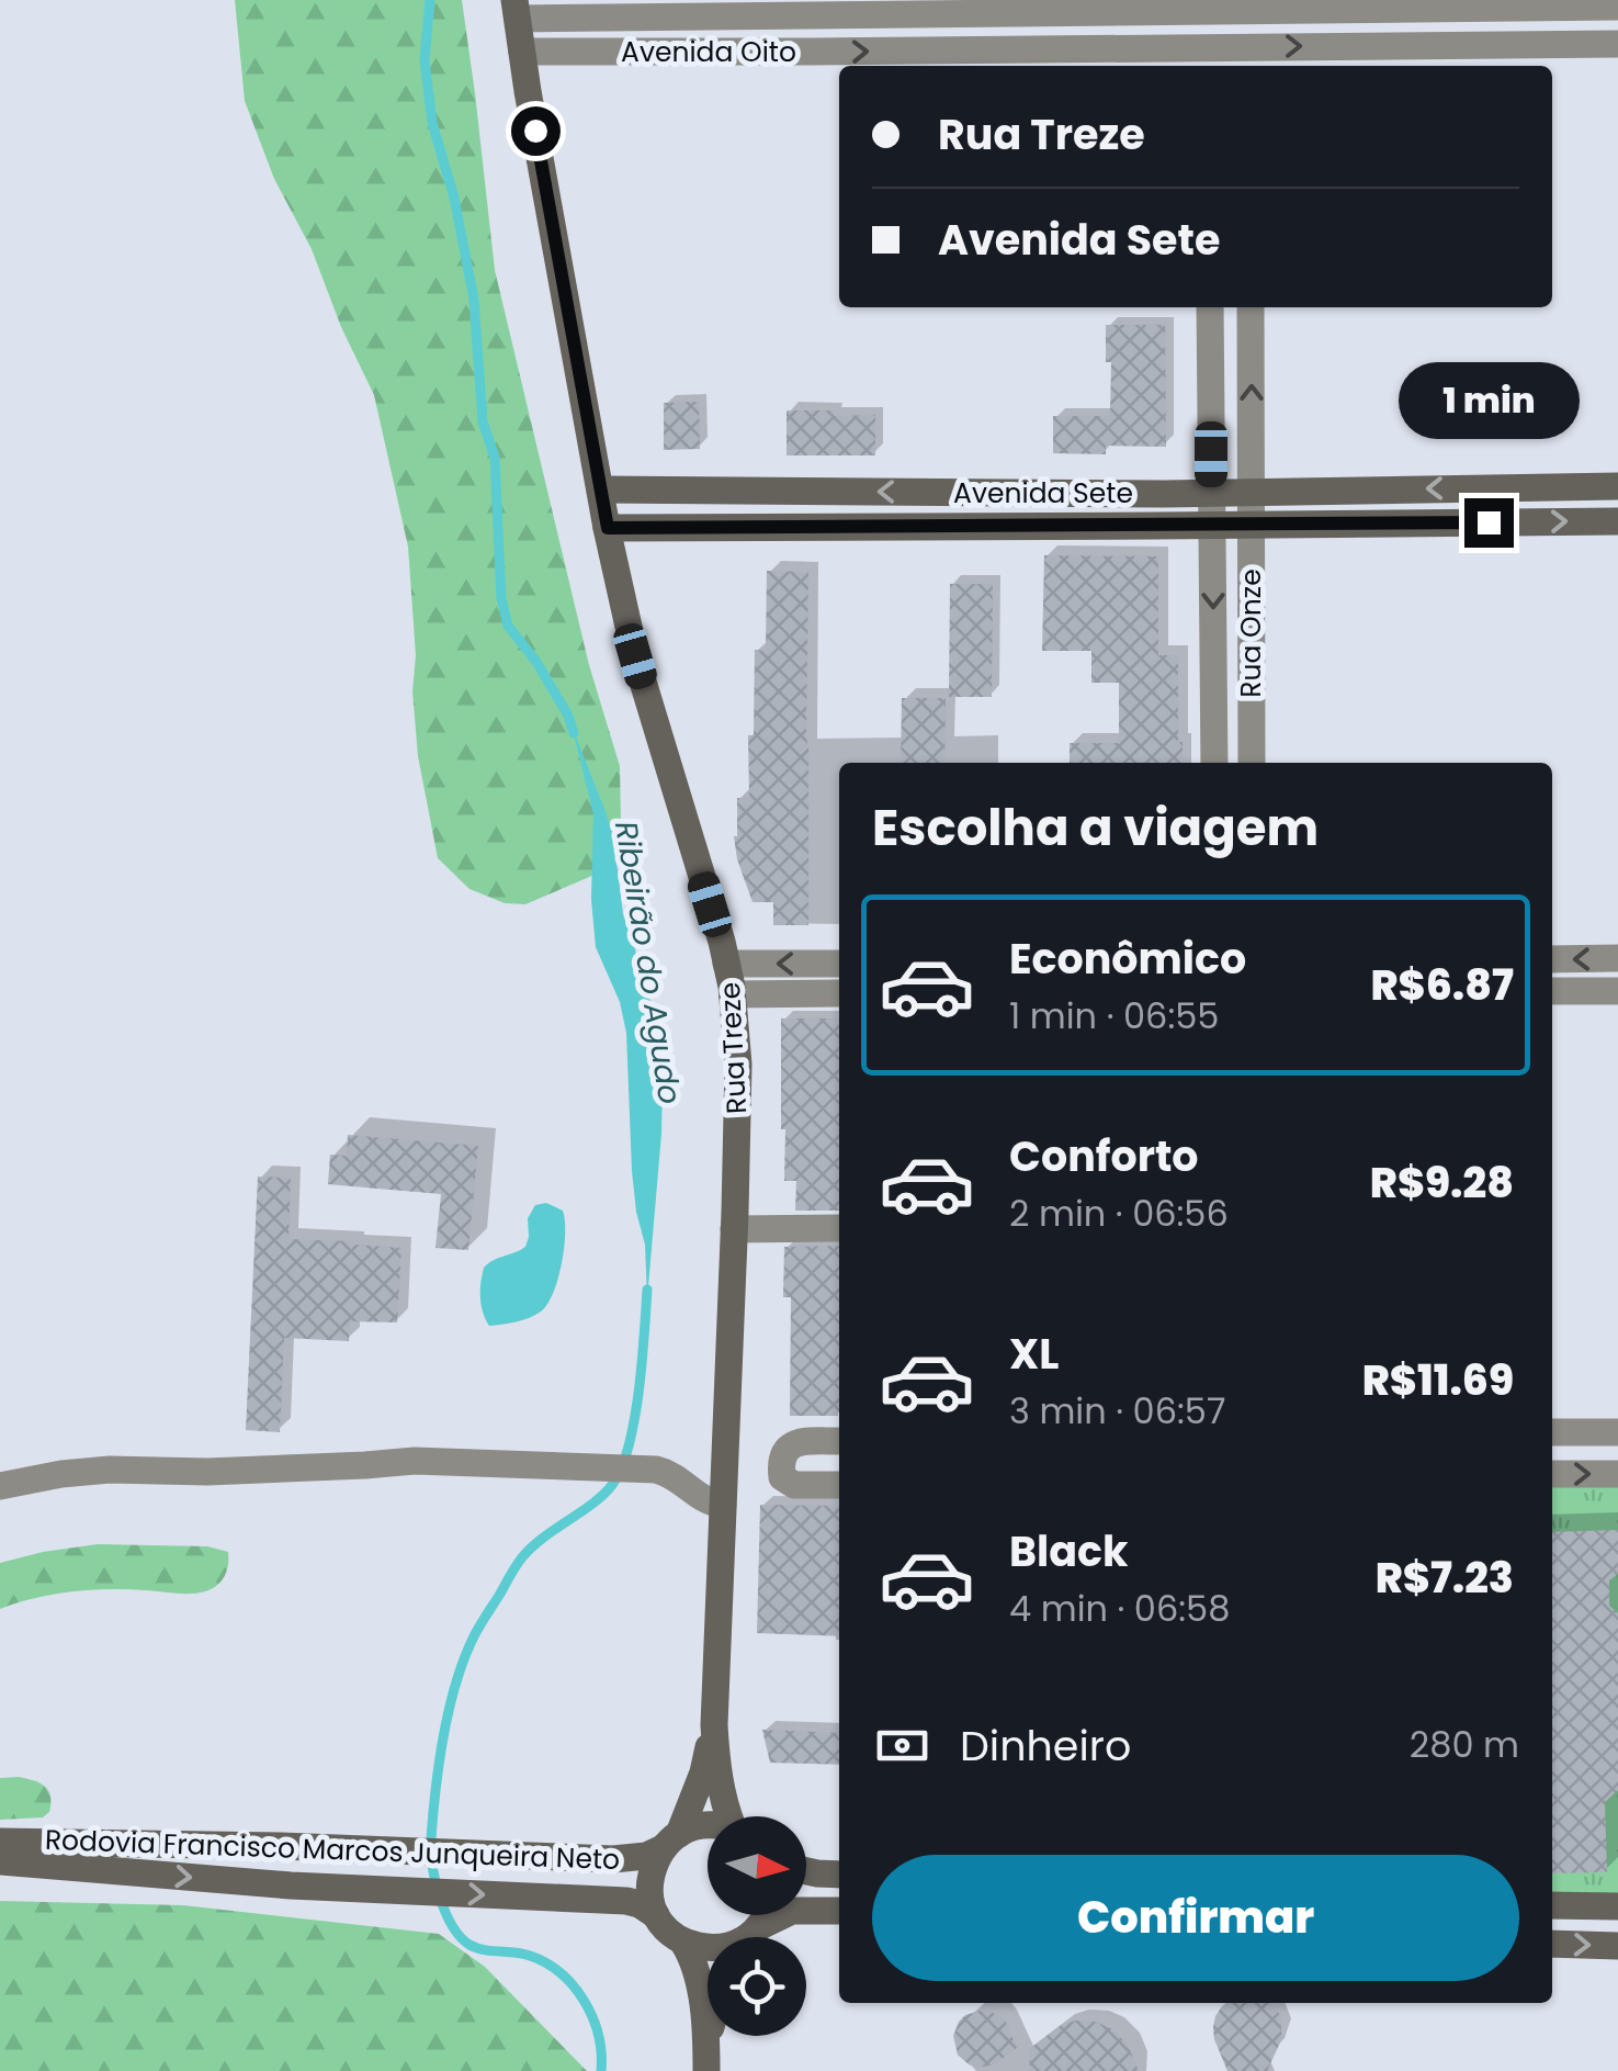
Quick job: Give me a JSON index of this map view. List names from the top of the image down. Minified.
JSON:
{"streets":{"street":["Avenida Oito","Avenida Sete","Rua Onze","Rua Treze","Rodovia Francisco Marcos Junqueira Neto"]},"crossings":[["Avenida Oito","Rua Treze"],["Avenida Sete","Rua Onze"],["Avenida Sete","Rua Treze"],["Rua Treze","Rodovia Francisco Marcos Junqueira Neto"]],"water":["Ribeirão do Agudo"],"north":"right","page":{"banner":["Rua Treze","Avenida Sete"],"bubble":"1 min","heading":"Escolha a viagem","list":[{"name":"Econômico","note":"1 min · 06:55","value":"R$6.87"},{"name":"Conforto","note":"2 min · 06:56","value":"R$9.28"},{"name":"XL","note":"3 min · 06:57","value":"R$11.69"},{"name":"Black","note":"4 min · 06:58","value":"R$7.23"}],"pay":["Dinheiro","280 m"],"buttons":"Confirmar"}}
